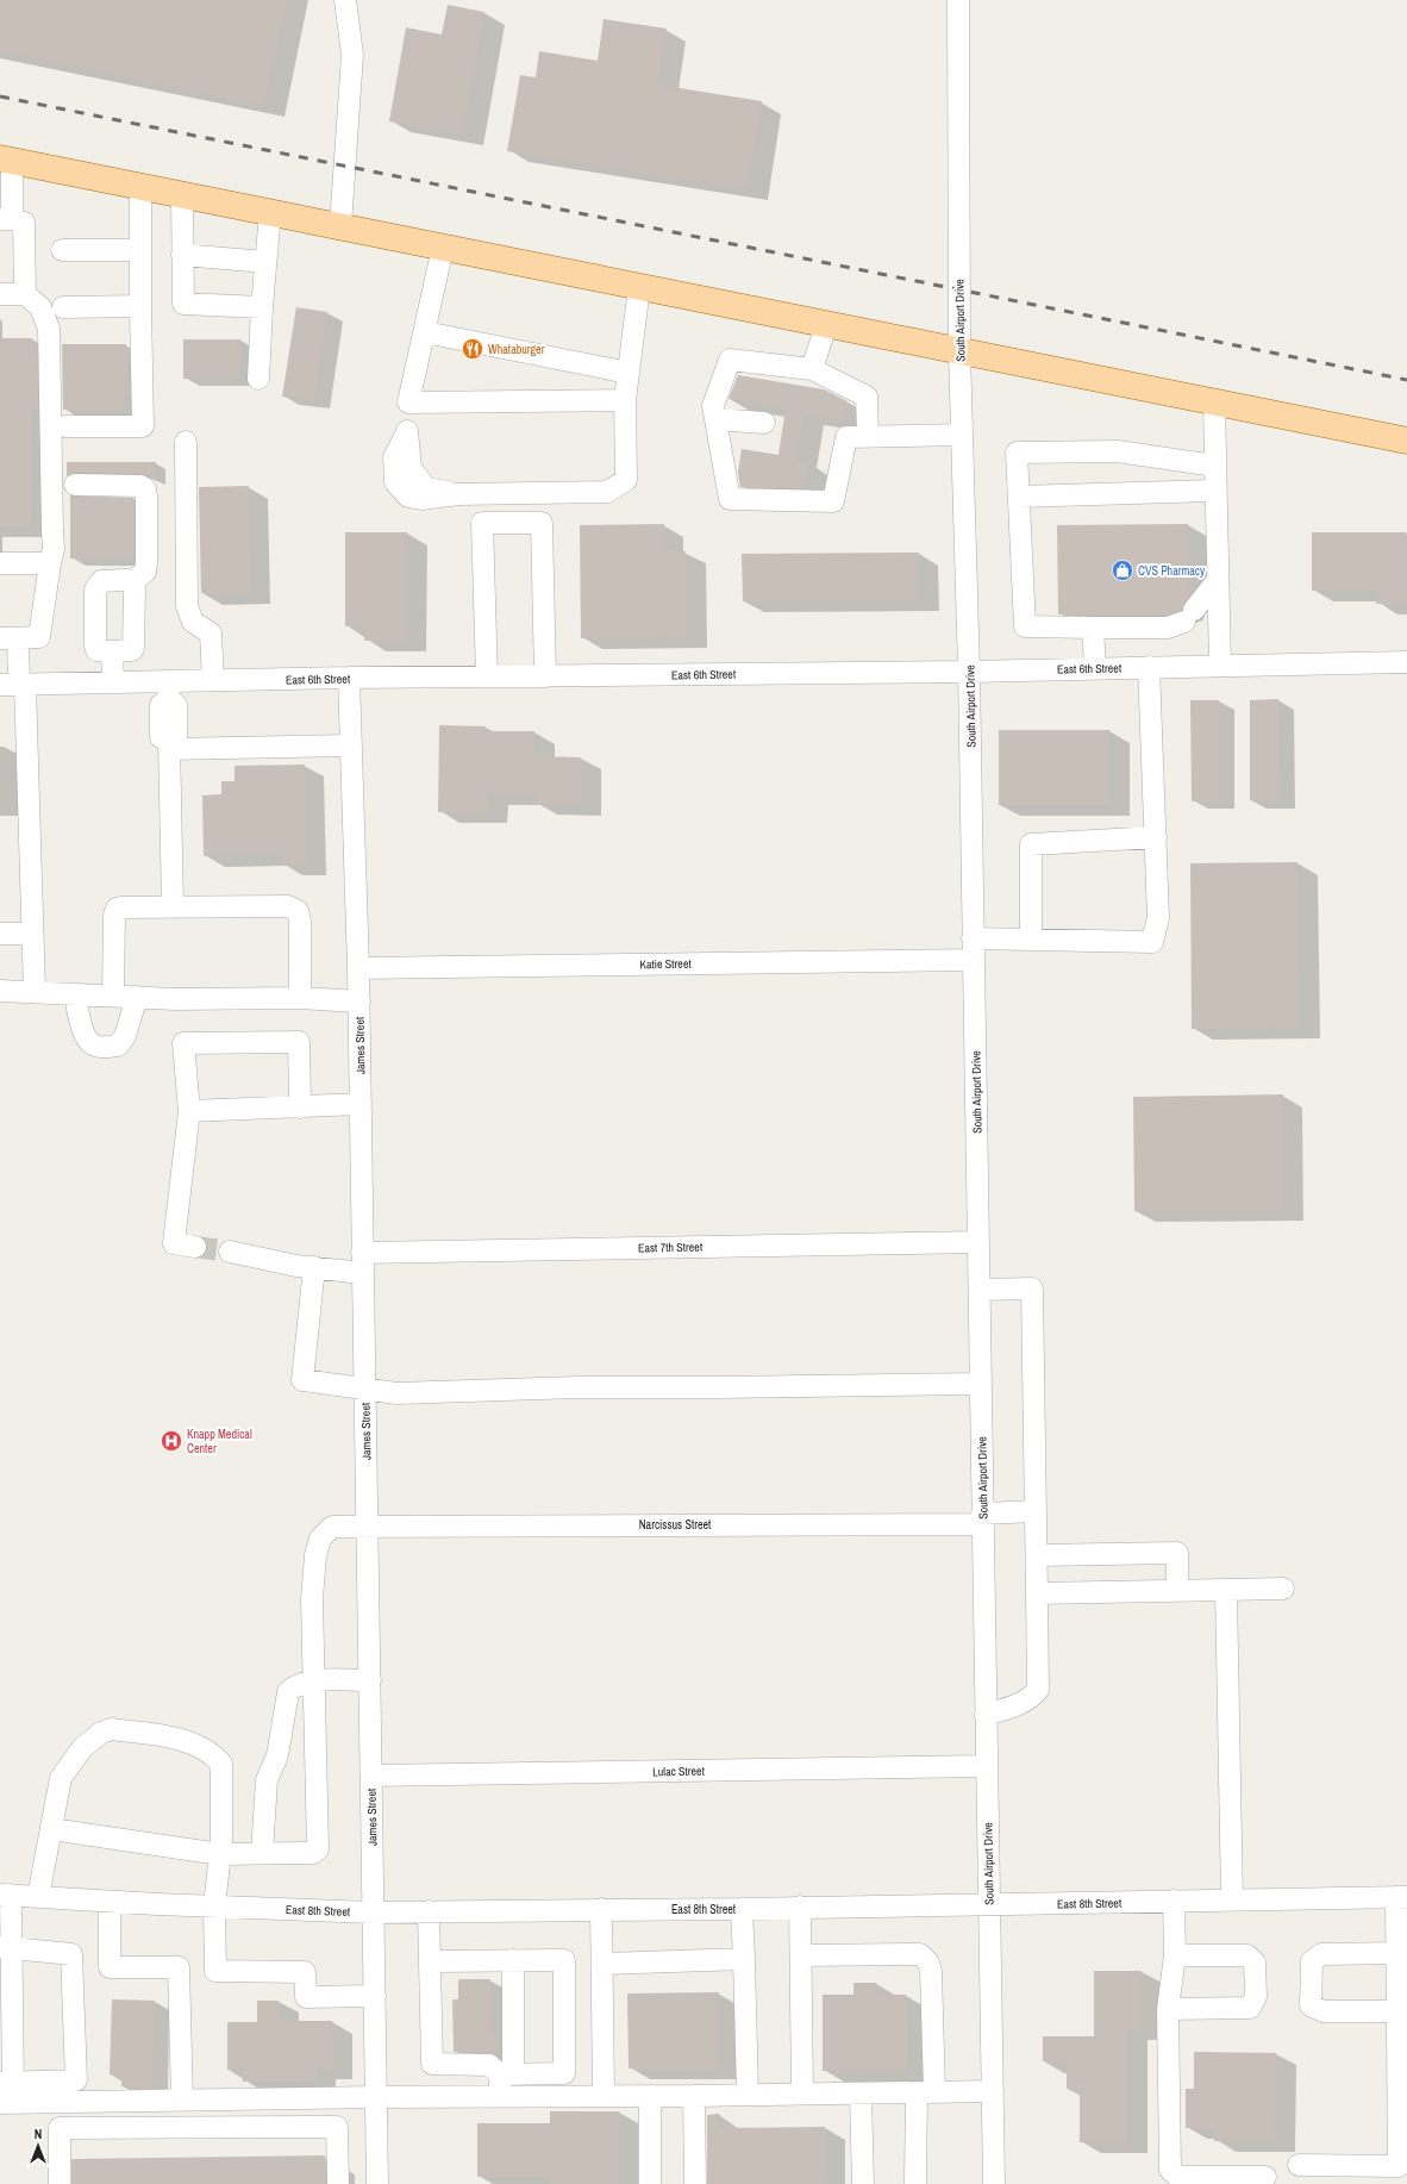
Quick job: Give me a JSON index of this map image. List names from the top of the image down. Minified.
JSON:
{"streets":{"street":["South Airport Drive","East 6th Street","Katie Street","James Street","East 7th Street","Narcissus Street","Lulac Street","East 8th Street"]},"crossings":[["South Airport Drive","East 6th Street"],["South Airport Drive","Katie Street"],["South Airport Drive","East 7th Street"],["South Airport Drive","Narcissus Street"],["South Airport Drive","Lulac Street"],["South Airport Drive","East 8th Street"],["East 6th Street","James Street"],["Katie Street","James Street"],["James Street","East 7th Street"],["James Street","Narcissus Street"],["James Street","Lulac Street"],["James Street","East 8th Street"]],"places":{"restaurant":["Whataburger"],"shop":["CVS Pharmacy"],"hospital":["Knapp Medical Center"]},"north":"top"}
